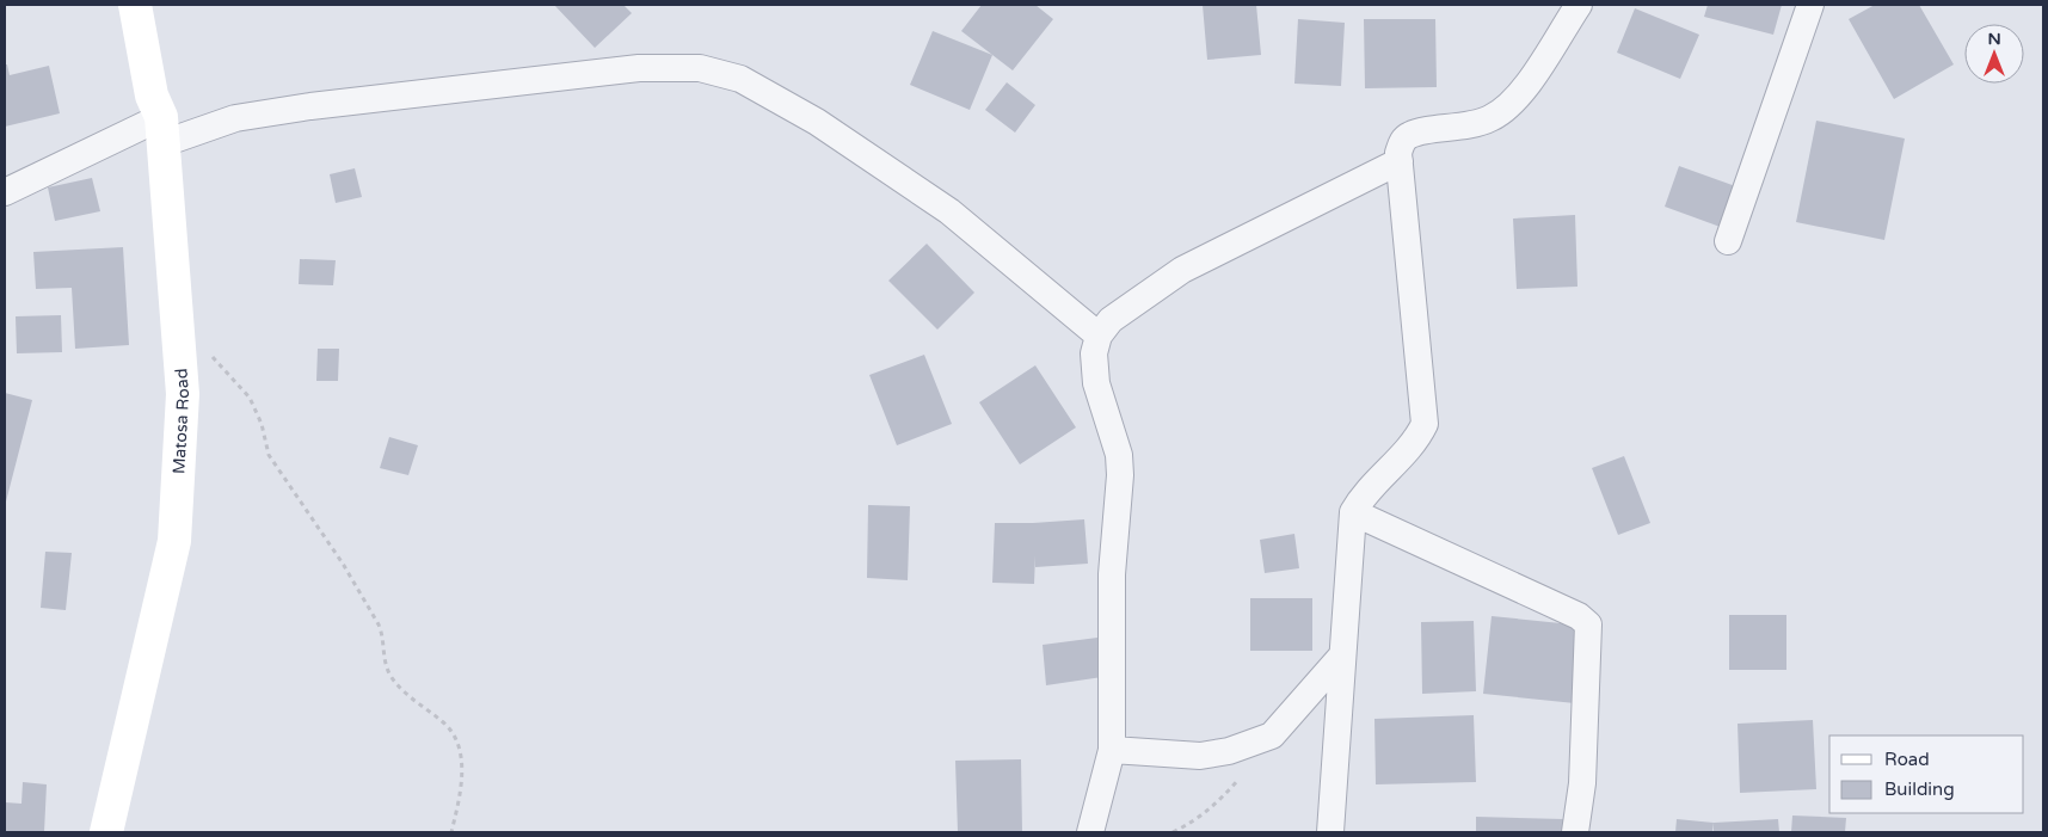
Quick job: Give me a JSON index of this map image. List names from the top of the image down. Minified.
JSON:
{"streets":{"street":["Matosa Road"]},"legend":["Road","Building"],"north":"top"}
